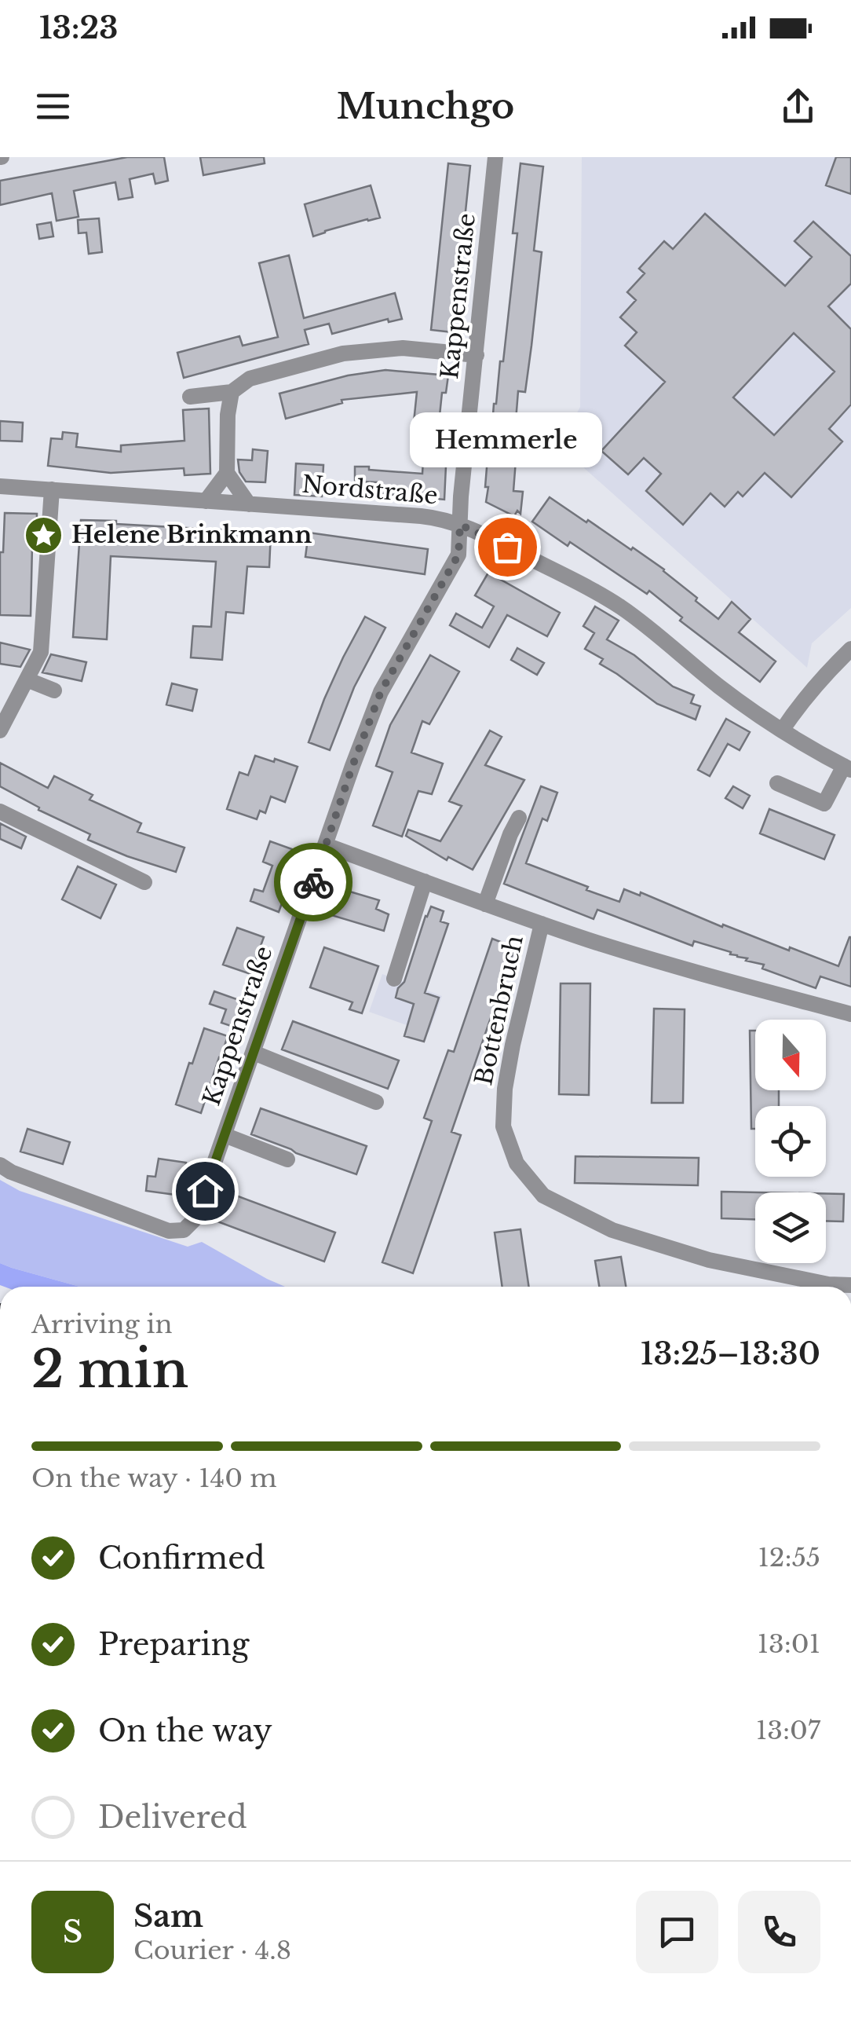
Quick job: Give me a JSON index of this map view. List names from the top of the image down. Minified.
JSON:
{"streets":{"street":["Kappenstraße","Nordstraße","Bottenbruch"]},"crossings":[["Kappenstraße","Nordstraße"],["Kappenstraße","Bottenbruch"]],"places":{"place":["Helene Brinkmann"],"other":["Hemmerle"]},"north":"bottom","page":{"status":"13:23","header":"Munchgo","bubble":"Hemmerle","heading":["2 min","Arriving in","13:25–13:30"],"panel":["Sam","Courier · 4.8"],"bar":"On the way · 140 m","list":[["Confirmed","12:55"],["Preparing","13:01"],["On the way","13:07"],"Delivered"],"round":"S"}}
